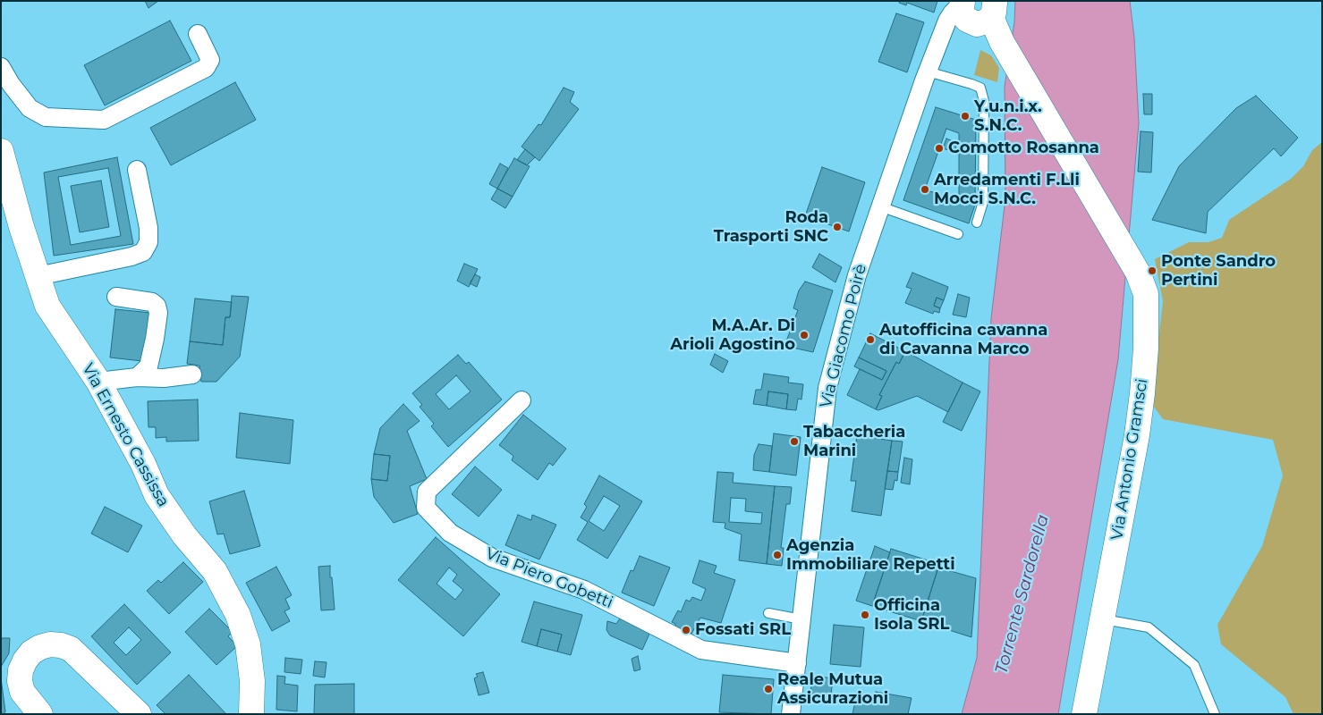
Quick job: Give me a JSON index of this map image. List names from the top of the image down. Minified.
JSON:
{"streets":{"street":["Via Giacomo Poirè","Via Ernesto Cassissa","Via Antonio Gramsci","Via Piero Gobetti"]},"crossings":[["Via Giacomo Poirè","Via Antonio Gramsci"],["Via Giacomo Poirè","Via Piero Gobetti"]],"water":["Torrente Sardorella"],"places":["Y.u.n.i.x. S.N.C.","Comotto Rosanna","Arredamenti F.Lli Mocci S.N.C.","Roda Trasporti SNC","Ponte Sandro Pertini","M.A.Ar. Di Arioli Agostino","Autofficina cavanna di Cavanna Marco","Tabaccheria Marini","Agenzia Immobiliare Repetti","Officina Isola SRL","Fossati SRL","Reale Mutua Assicurazioni"]}
